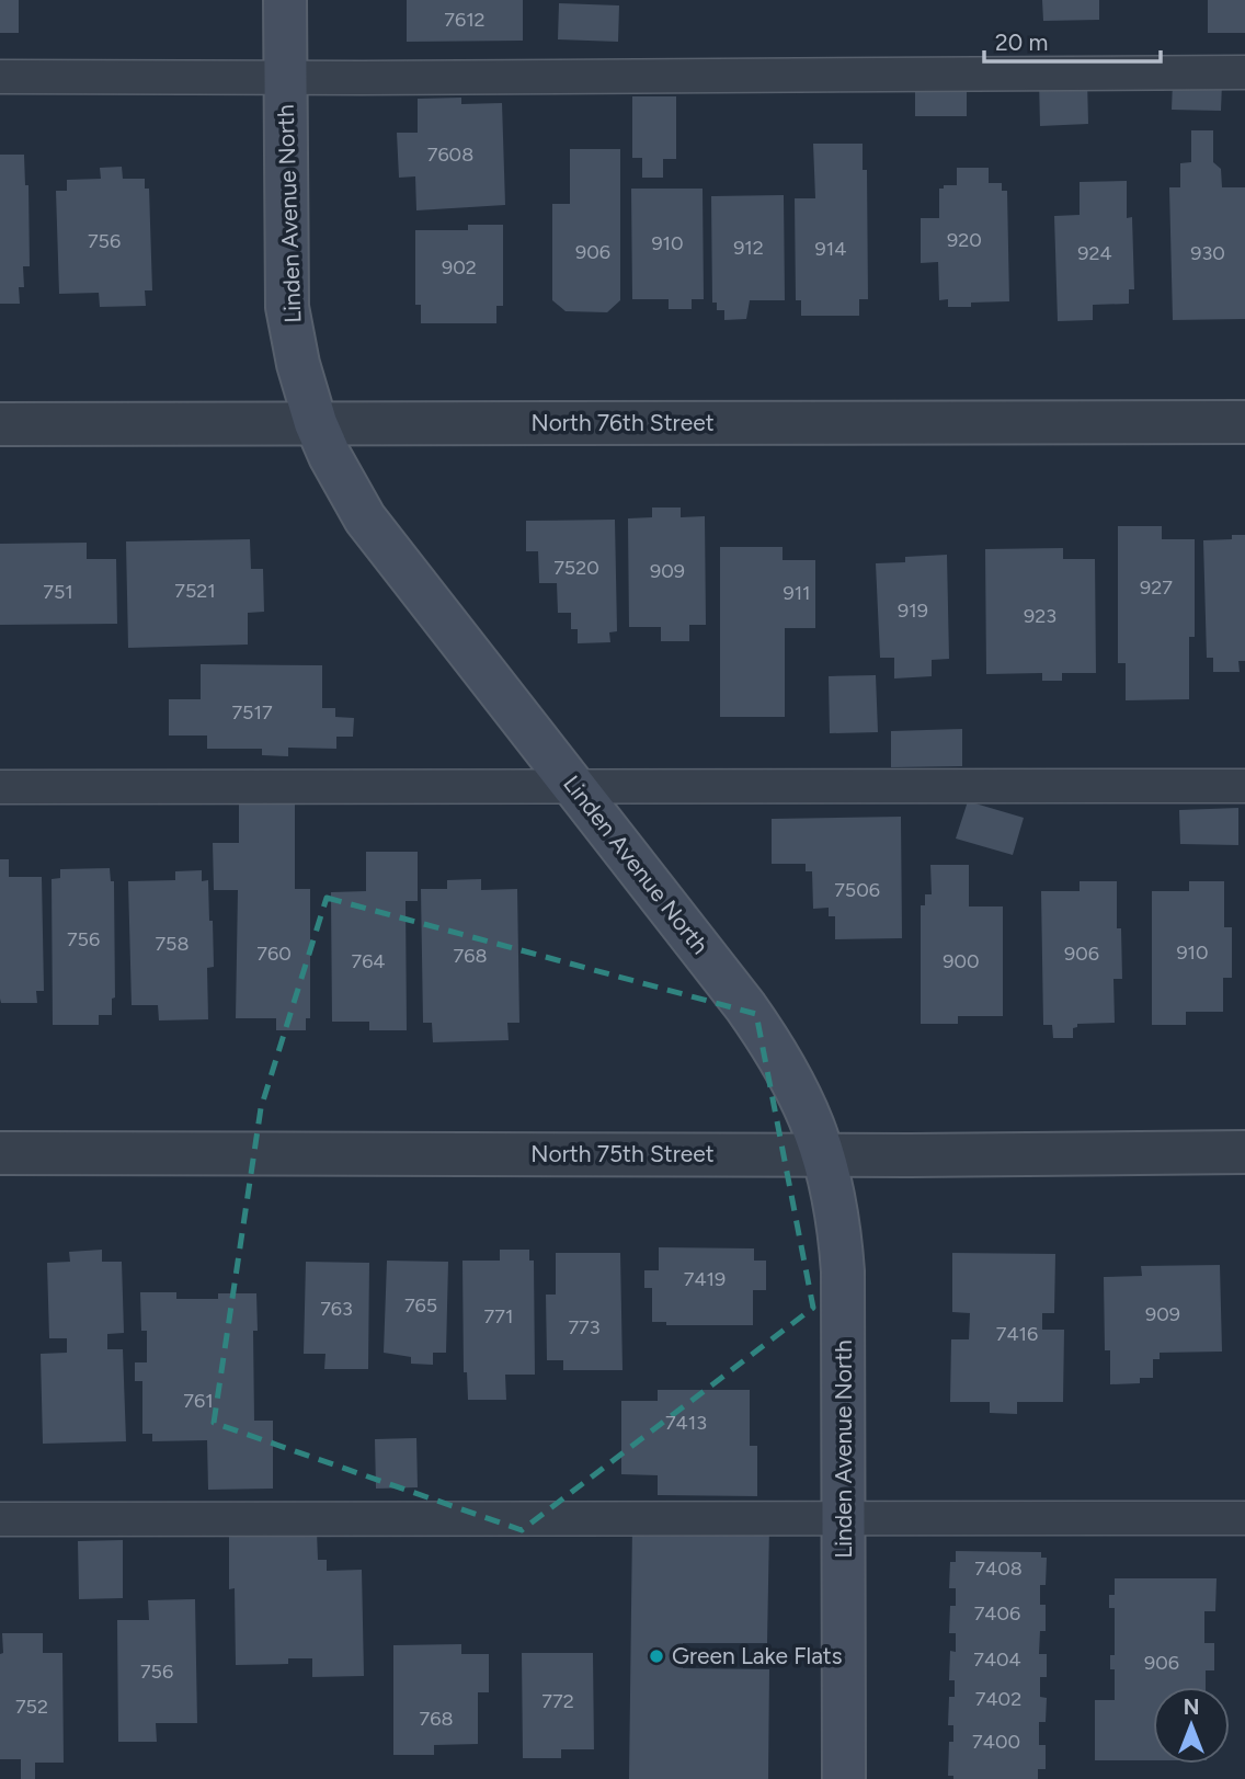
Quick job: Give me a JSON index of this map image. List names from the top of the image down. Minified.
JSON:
{"streets":{"street":["Linden Avenue North","North 76th Street","North 75th Street"]},"crossings":[["Linden Avenue North","North 76th Street"],["Linden Avenue North","North 75th Street"]],"places":["Green Lake Flats"],"house_numbers":["7612","7608","920","756","910","912","914","906","924","930","902","7520","909","927","7521","751","911","919","923","7517","7506","756","758","910","760","906","768","764","900","7419","765","763","909","771","773","7416","761","7413","7408","7406","7404","906","756","7402","772","752","768","7400"],"scale_bar":"20 m","north":"top"}
